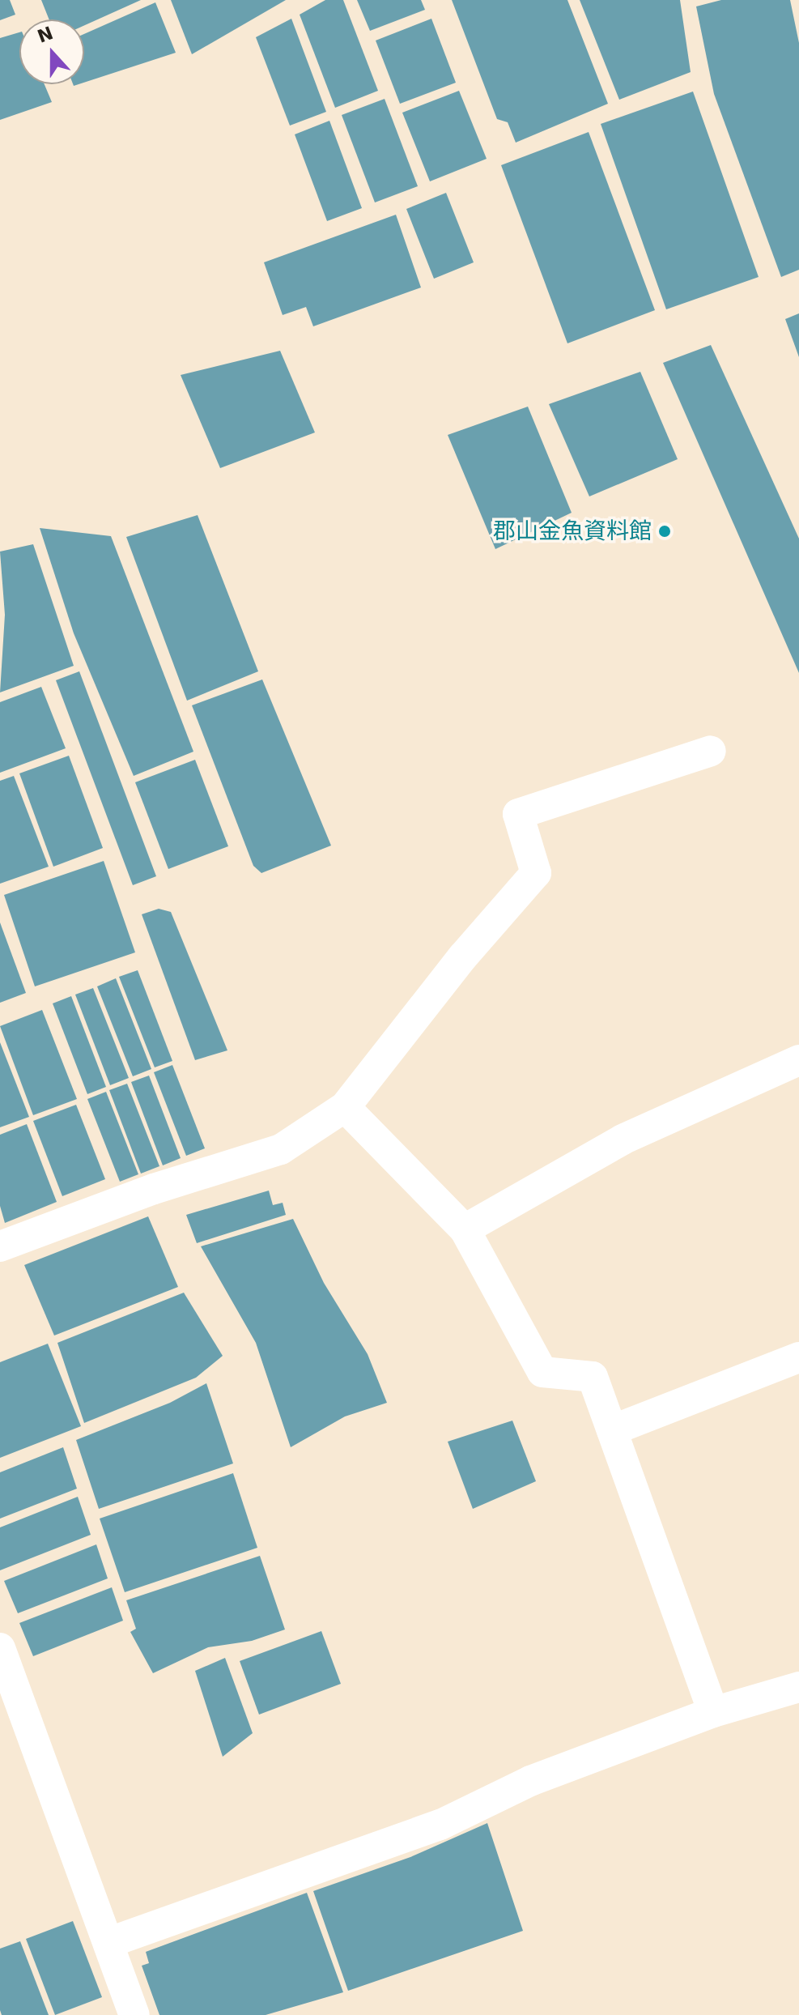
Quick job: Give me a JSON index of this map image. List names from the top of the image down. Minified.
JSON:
{"places":["郡山金魚資料館"],"north":"top"}
